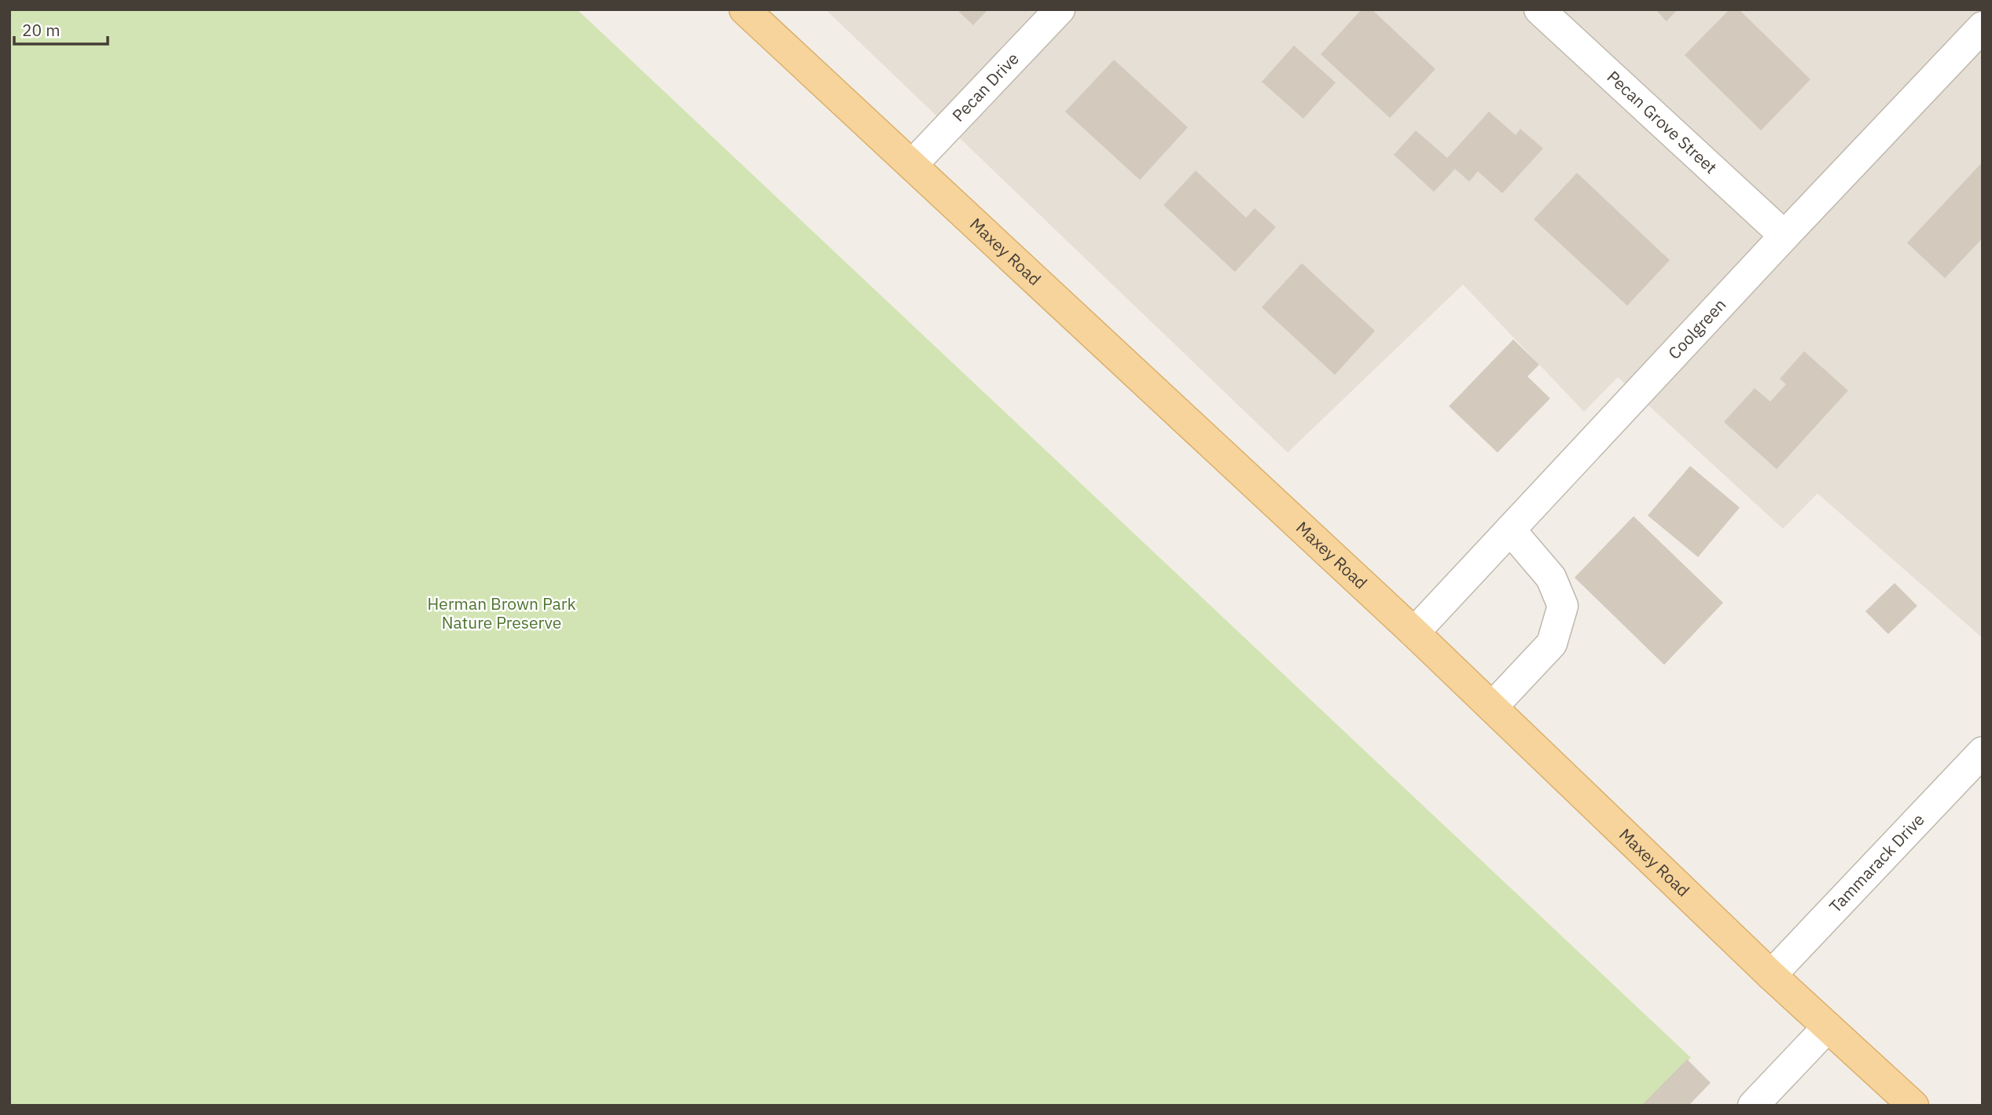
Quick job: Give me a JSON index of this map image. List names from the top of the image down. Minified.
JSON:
{"streets":{"main road":["Maxey Road"],"street":["Pecan Drive","Pecan Grove Street","Coolgreen","Tammarack Drive"]},"crossings":[["Pecan Drive","Maxey Road"],["Pecan Grove Street","Coolgreen"],["Maxey Road","Coolgreen"],["Maxey Road","Tammarack Drive"]],"parks":["Herman Brown Park Nature Preserve"],"scale_bar":"20 m"}
